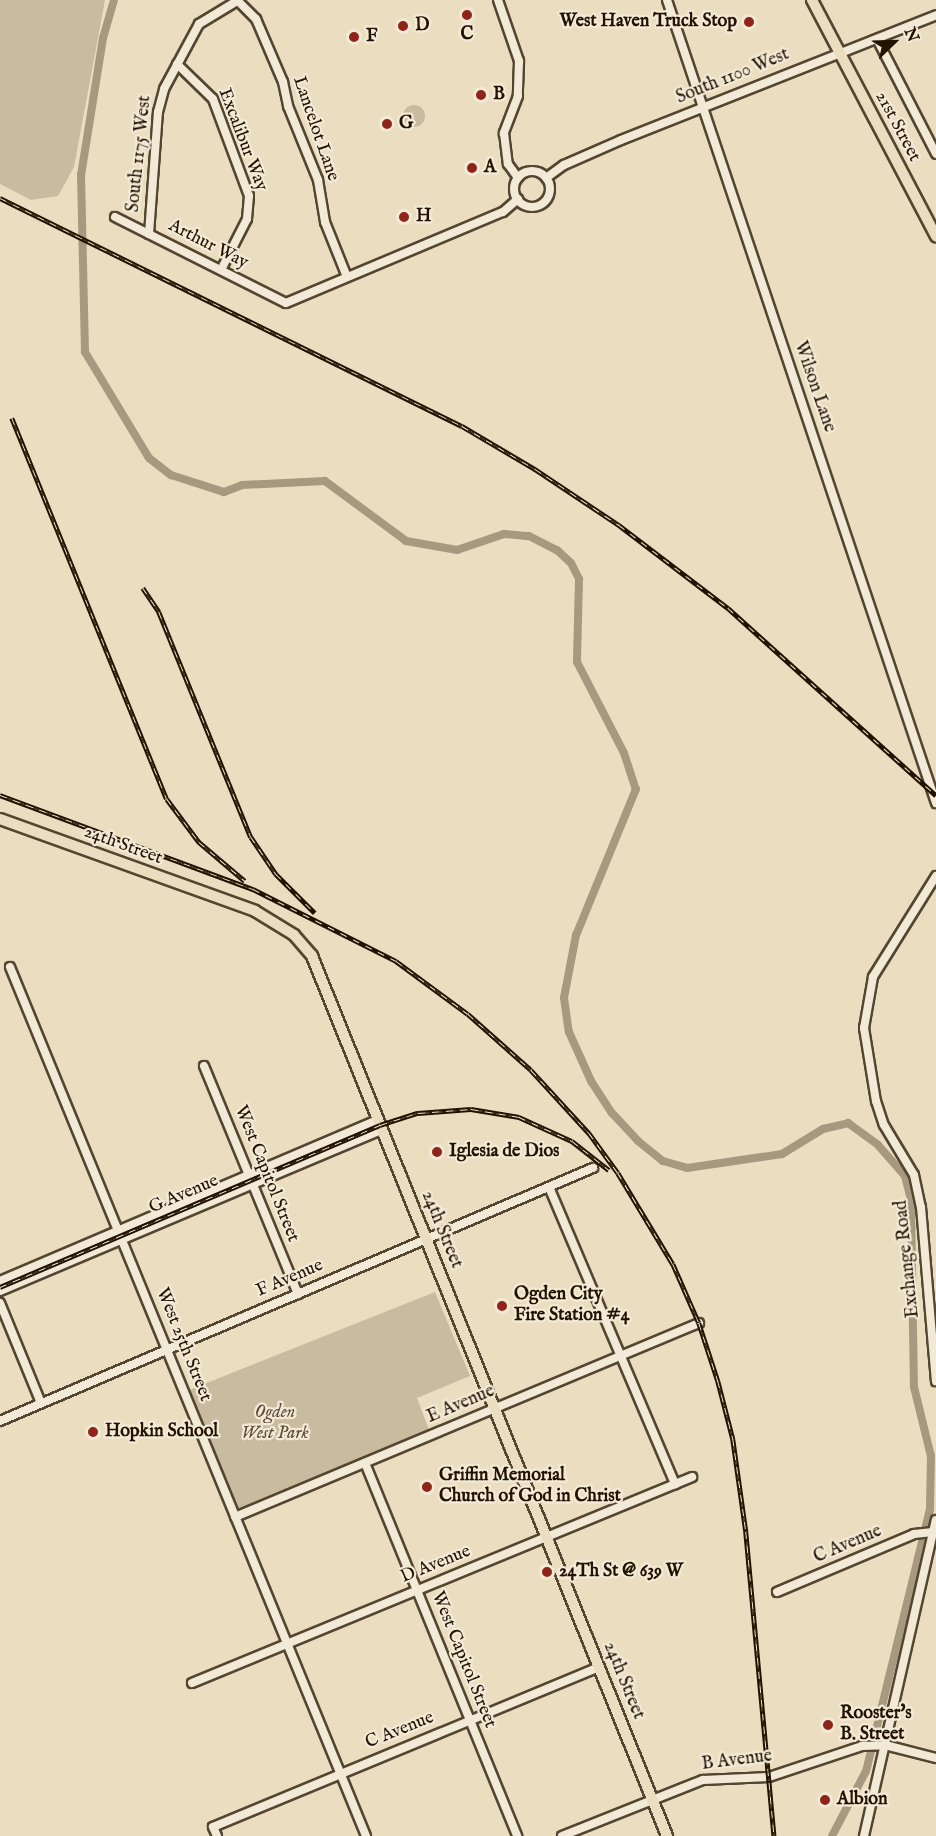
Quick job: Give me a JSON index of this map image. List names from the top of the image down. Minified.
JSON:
{"streets":{"main road":["21st Street","24th Street"],"street":["South 1100 West","Lancelot Lane","Excalibur Way","South 1175 West","Arthur Way","Wilson Lane","West Capitol Street","G Avenue","Exchange Road","F Avenue","West 25th Street","E Avenue","C Avenue","D Avenue","B Avenue"]},"crossings":[["South 1100 West","21st Street"],["South 1100 West","Wilson Lane"],["Lancelot Lane","South 1175 West"],["Lancelot Lane","Arthur Way"],["Excalibur Way","South 1175 West"],["Excalibur Way","Arthur Way"],["South 1175 West","Arthur Way"],["24th Street","G Avenue"],["24th Street","F Avenue"],["24th Street","E Avenue"],["24th Street","C Avenue"],["24th Street","D Avenue"],["24th Street","B Avenue"],["West Capitol Street","G Avenue"],["West Capitol Street","F Avenue"],["West Capitol Street","E Avenue"],["West Capitol Street","C Avenue"],["West Capitol Street","D Avenue"],["G Avenue","West 25th Street"],["F Avenue","West 25th Street"],["West 25th Street","E Avenue"],["West 25th Street","C Avenue"],["West 25th Street","D Avenue"]],"parks":["Ogden West Park"],"places":["C","West Haven Truck Stop","D","F","B","G","A","H","Iglesia de Dios","Ogden City Fire Station #4","Hopkin School","Griffin Memorial Church of God in Christ","24Th St @ 639 W","Rooster's B. Street","Albion"],"north":"top right"}
